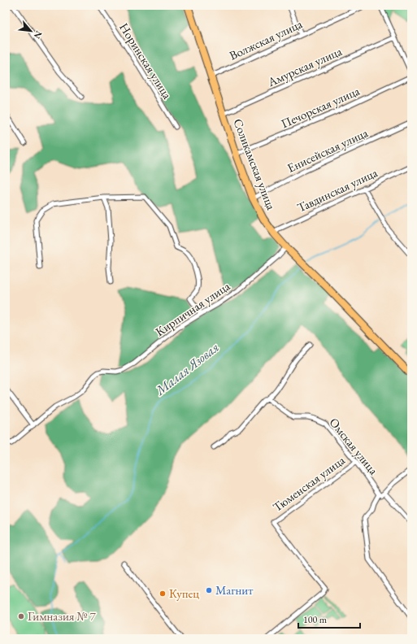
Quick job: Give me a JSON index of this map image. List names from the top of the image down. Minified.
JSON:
{"streets":{"main road":["Соликамская улица"],"street":["Волжская улица","Норинская улица","Амурская улица","Печорская улица","Енисейская улица","Тавдинская улица","Кирпичная улица","Омская улица","Тюменская улица"]},"crossings":[["Волжская улица","Соликамская улица"],["Амурская улица","Соликамская улица"],["Печорская улица","Соликамская улица"],["Енисейская улица","Соликамская улица"],["Соликамская улица","Тавдинская улица"],["Соликамская улица","Кирпичная улица"],["Омская улица","Тюменская улица"]],"water":["Малая Язовая"],"places":["Магнит","Купец","Гимназия № 7"],"scale_bar":"100 m","north":"bottom right"}
